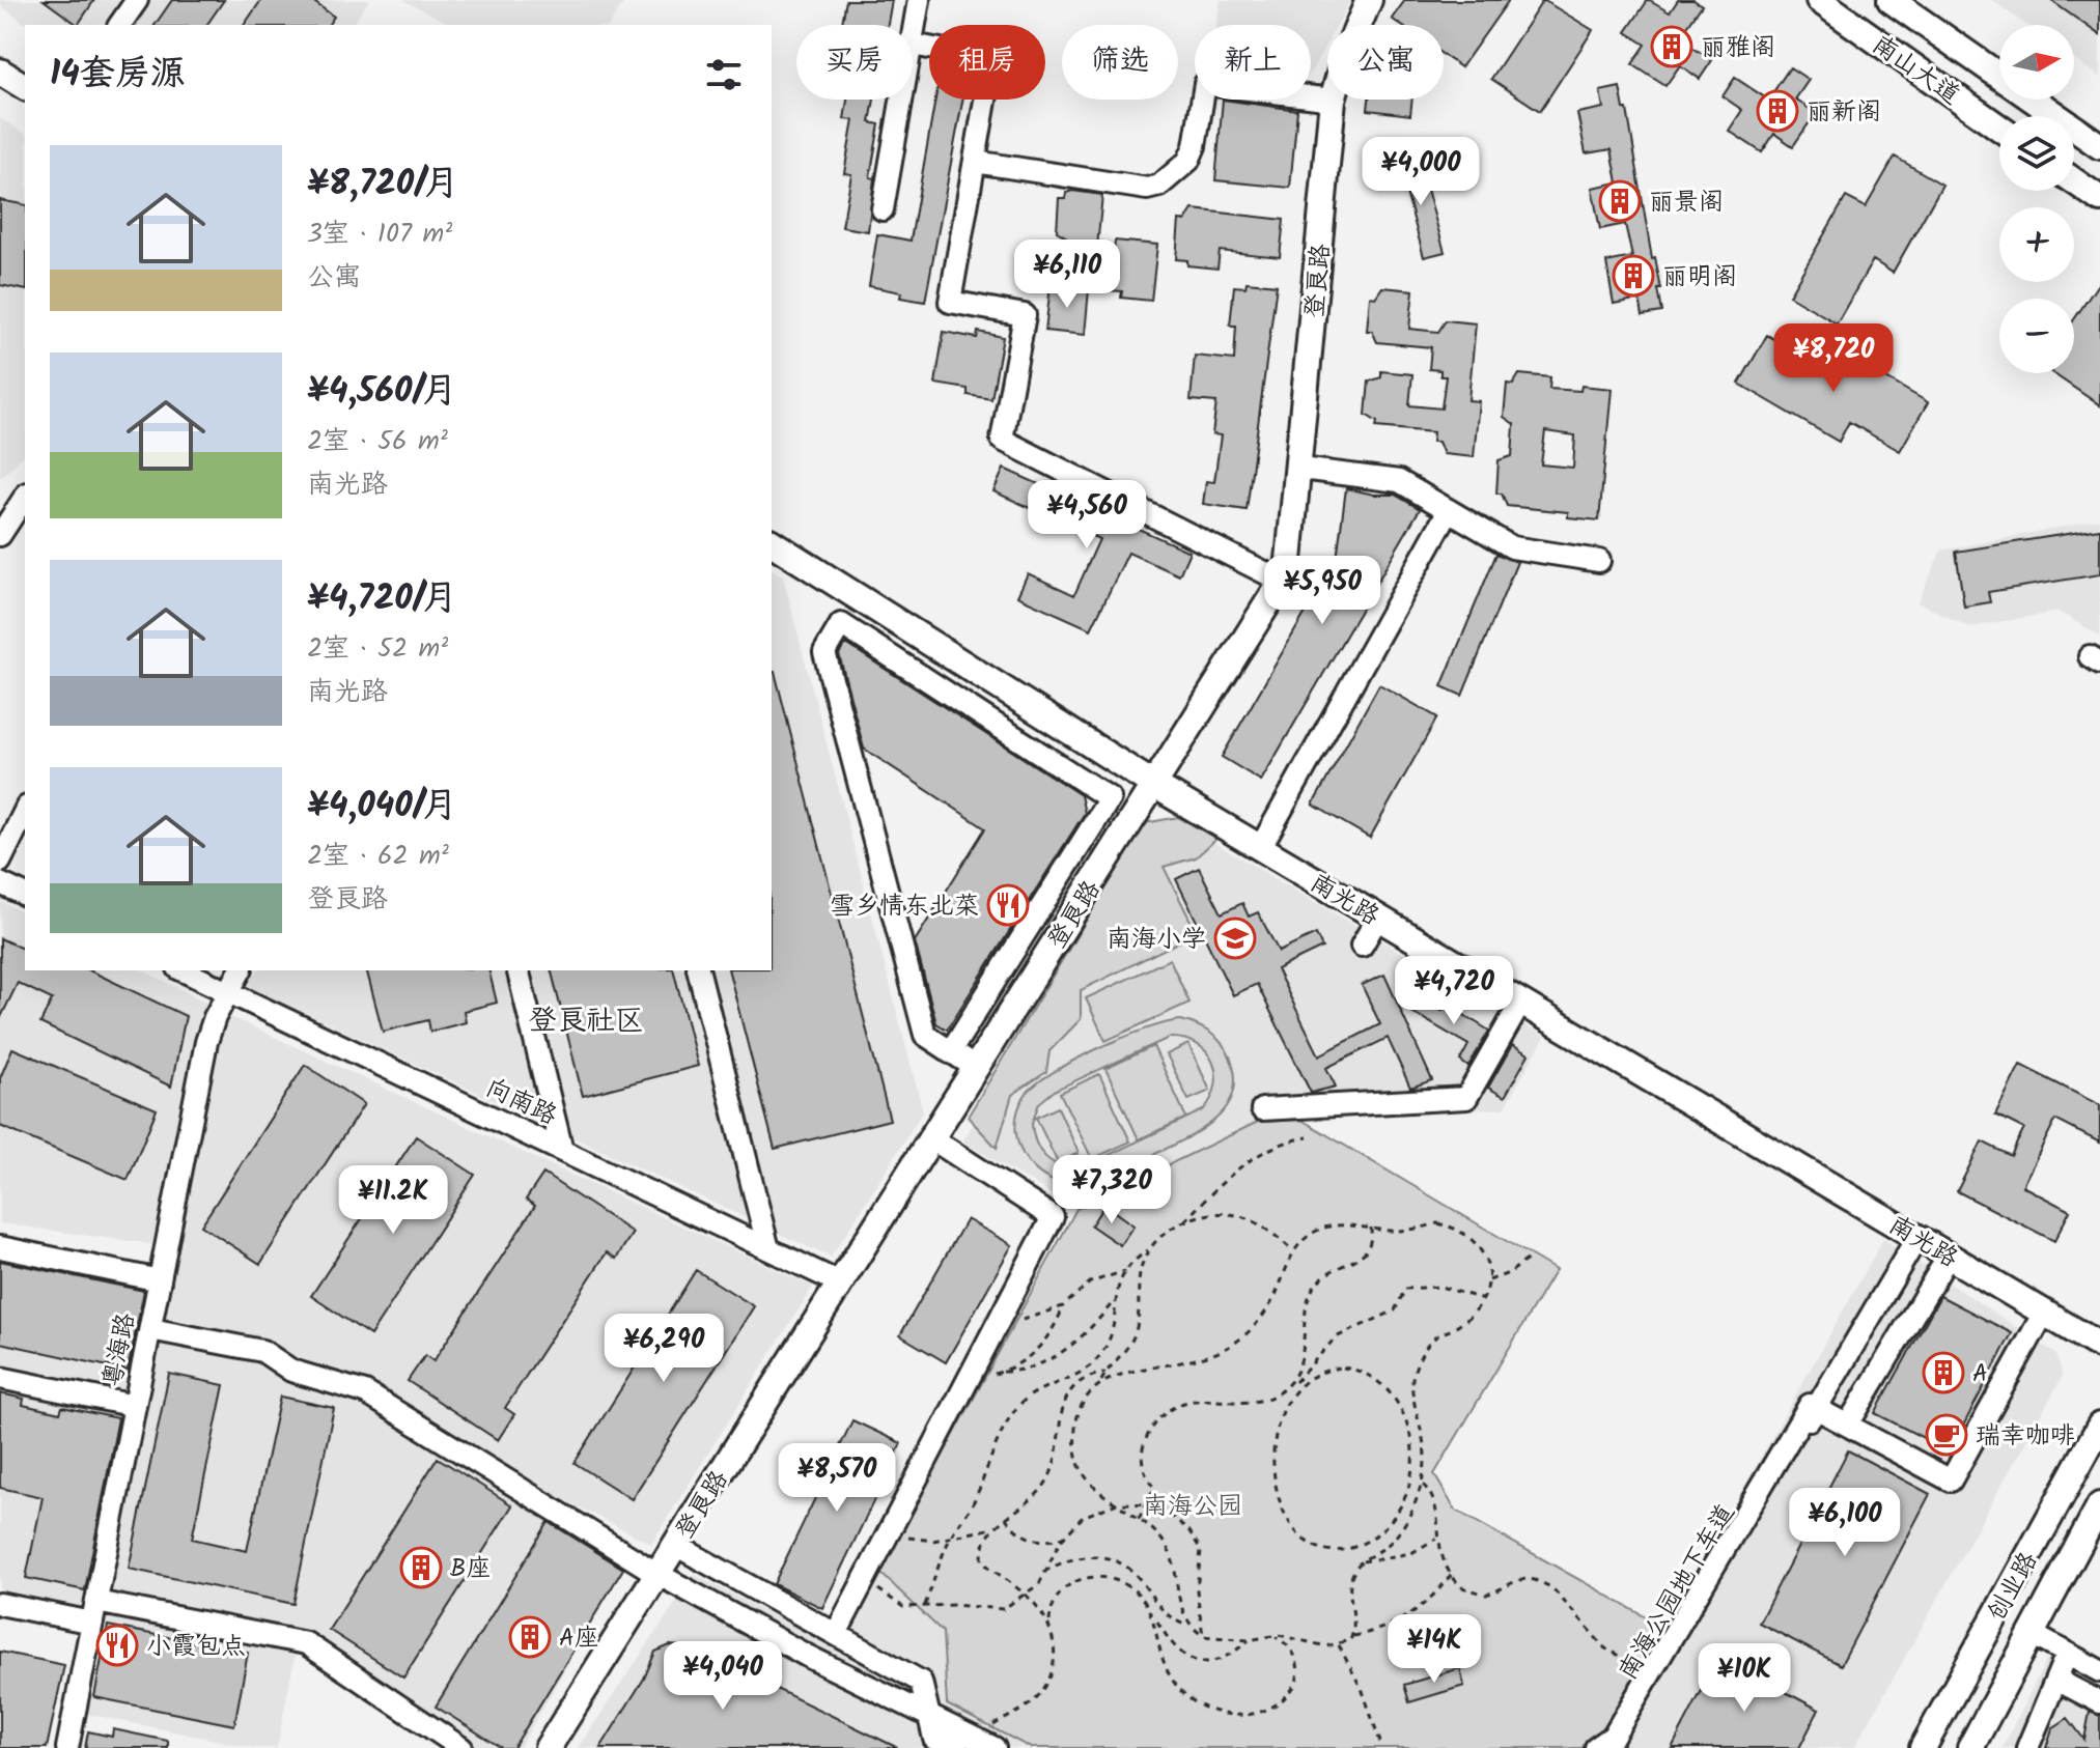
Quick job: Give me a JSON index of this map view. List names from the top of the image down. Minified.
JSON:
{"streets":{"main road":["南山大道","登良路","南光路","创业路"],"street":["向南路","粤海路","南海公园地下车道"]},"crossings":[["登良路","南光路"],["登良路","向南路"],["南光路","南海公园地下车道"],["向南路","粤海路"]],"districts":["登良社区"],"parks":["南海公园"],"places":{"building":["丽雅阁","丽新阁","丽景阁","丽明阁","A","B座","A座"],"restaurant":["雪乡情东北菜","小霞包点"],"school or university":["南海小学"],"cafe":["瑞幸咖啡"]},"north":"right","page":{"map_buttons":["+","−"],"chip":["买房","租房","筛选","新上","公寓"],"heading":"14套房源","list":[{"name":"¥8,720/月","note":"3室 · 107 m² · 公寓"},{"name":"¥4,560/月","note":"2室 · 56 m² · 南光路"},{"name":"¥4,720/月","note":"2室 · 52 m² · 南光路"},{"name":"¥4,040/月","note":"2室 · 62 m² · 登良路"}],"price":["¥4,000","¥6,110","¥8,720","¥4,560","¥5,950","¥4,720","¥7,320","¥11.2K","¥6,290","¥8,570","¥6,100","¥14K","¥4,040","¥10K"]}}
